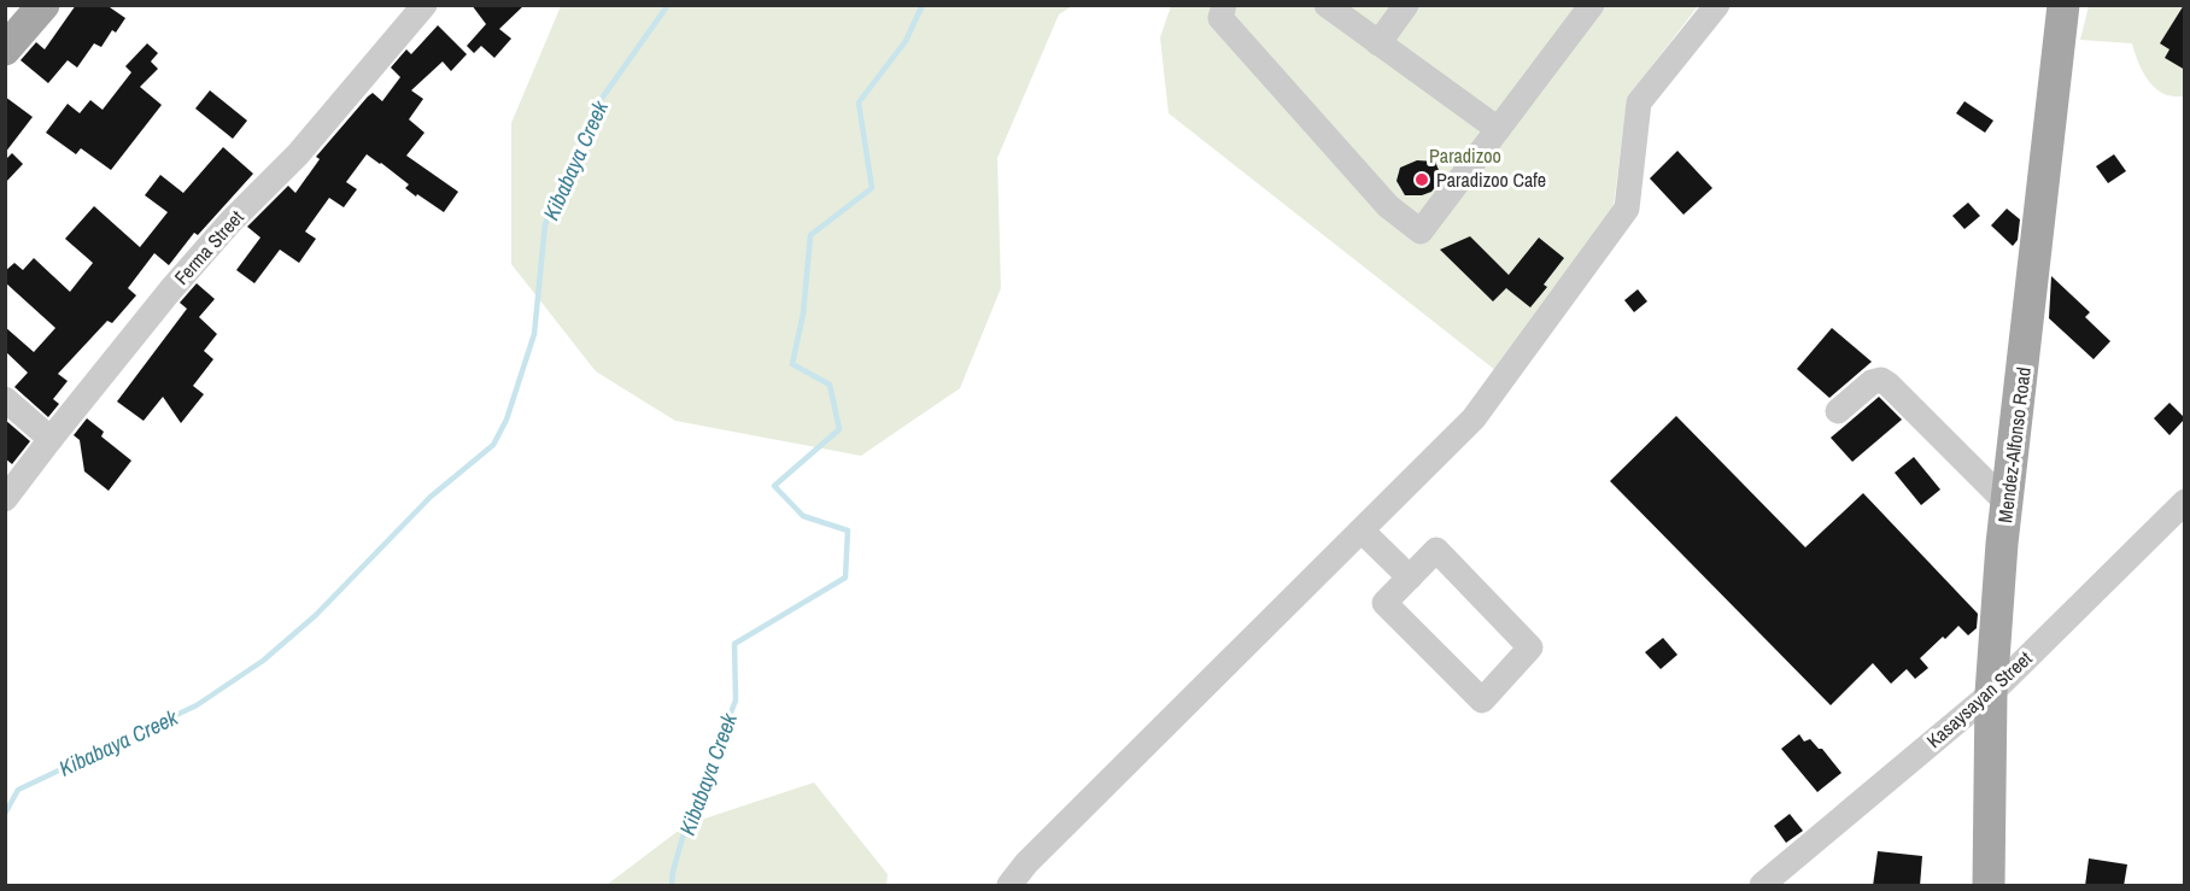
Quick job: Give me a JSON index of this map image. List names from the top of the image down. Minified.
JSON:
{"streets":{"main road":["Mendez-Alfonso Road"],"street":["Ferma Street","Kasaysayan Street"]},"crossings":[["Mendez-Alfonso Road","Kasaysayan Street"]],"water":["Kibabaya Creek"],"parks":["Paradizoo"],"places":["Paradizoo Cafe"]}
